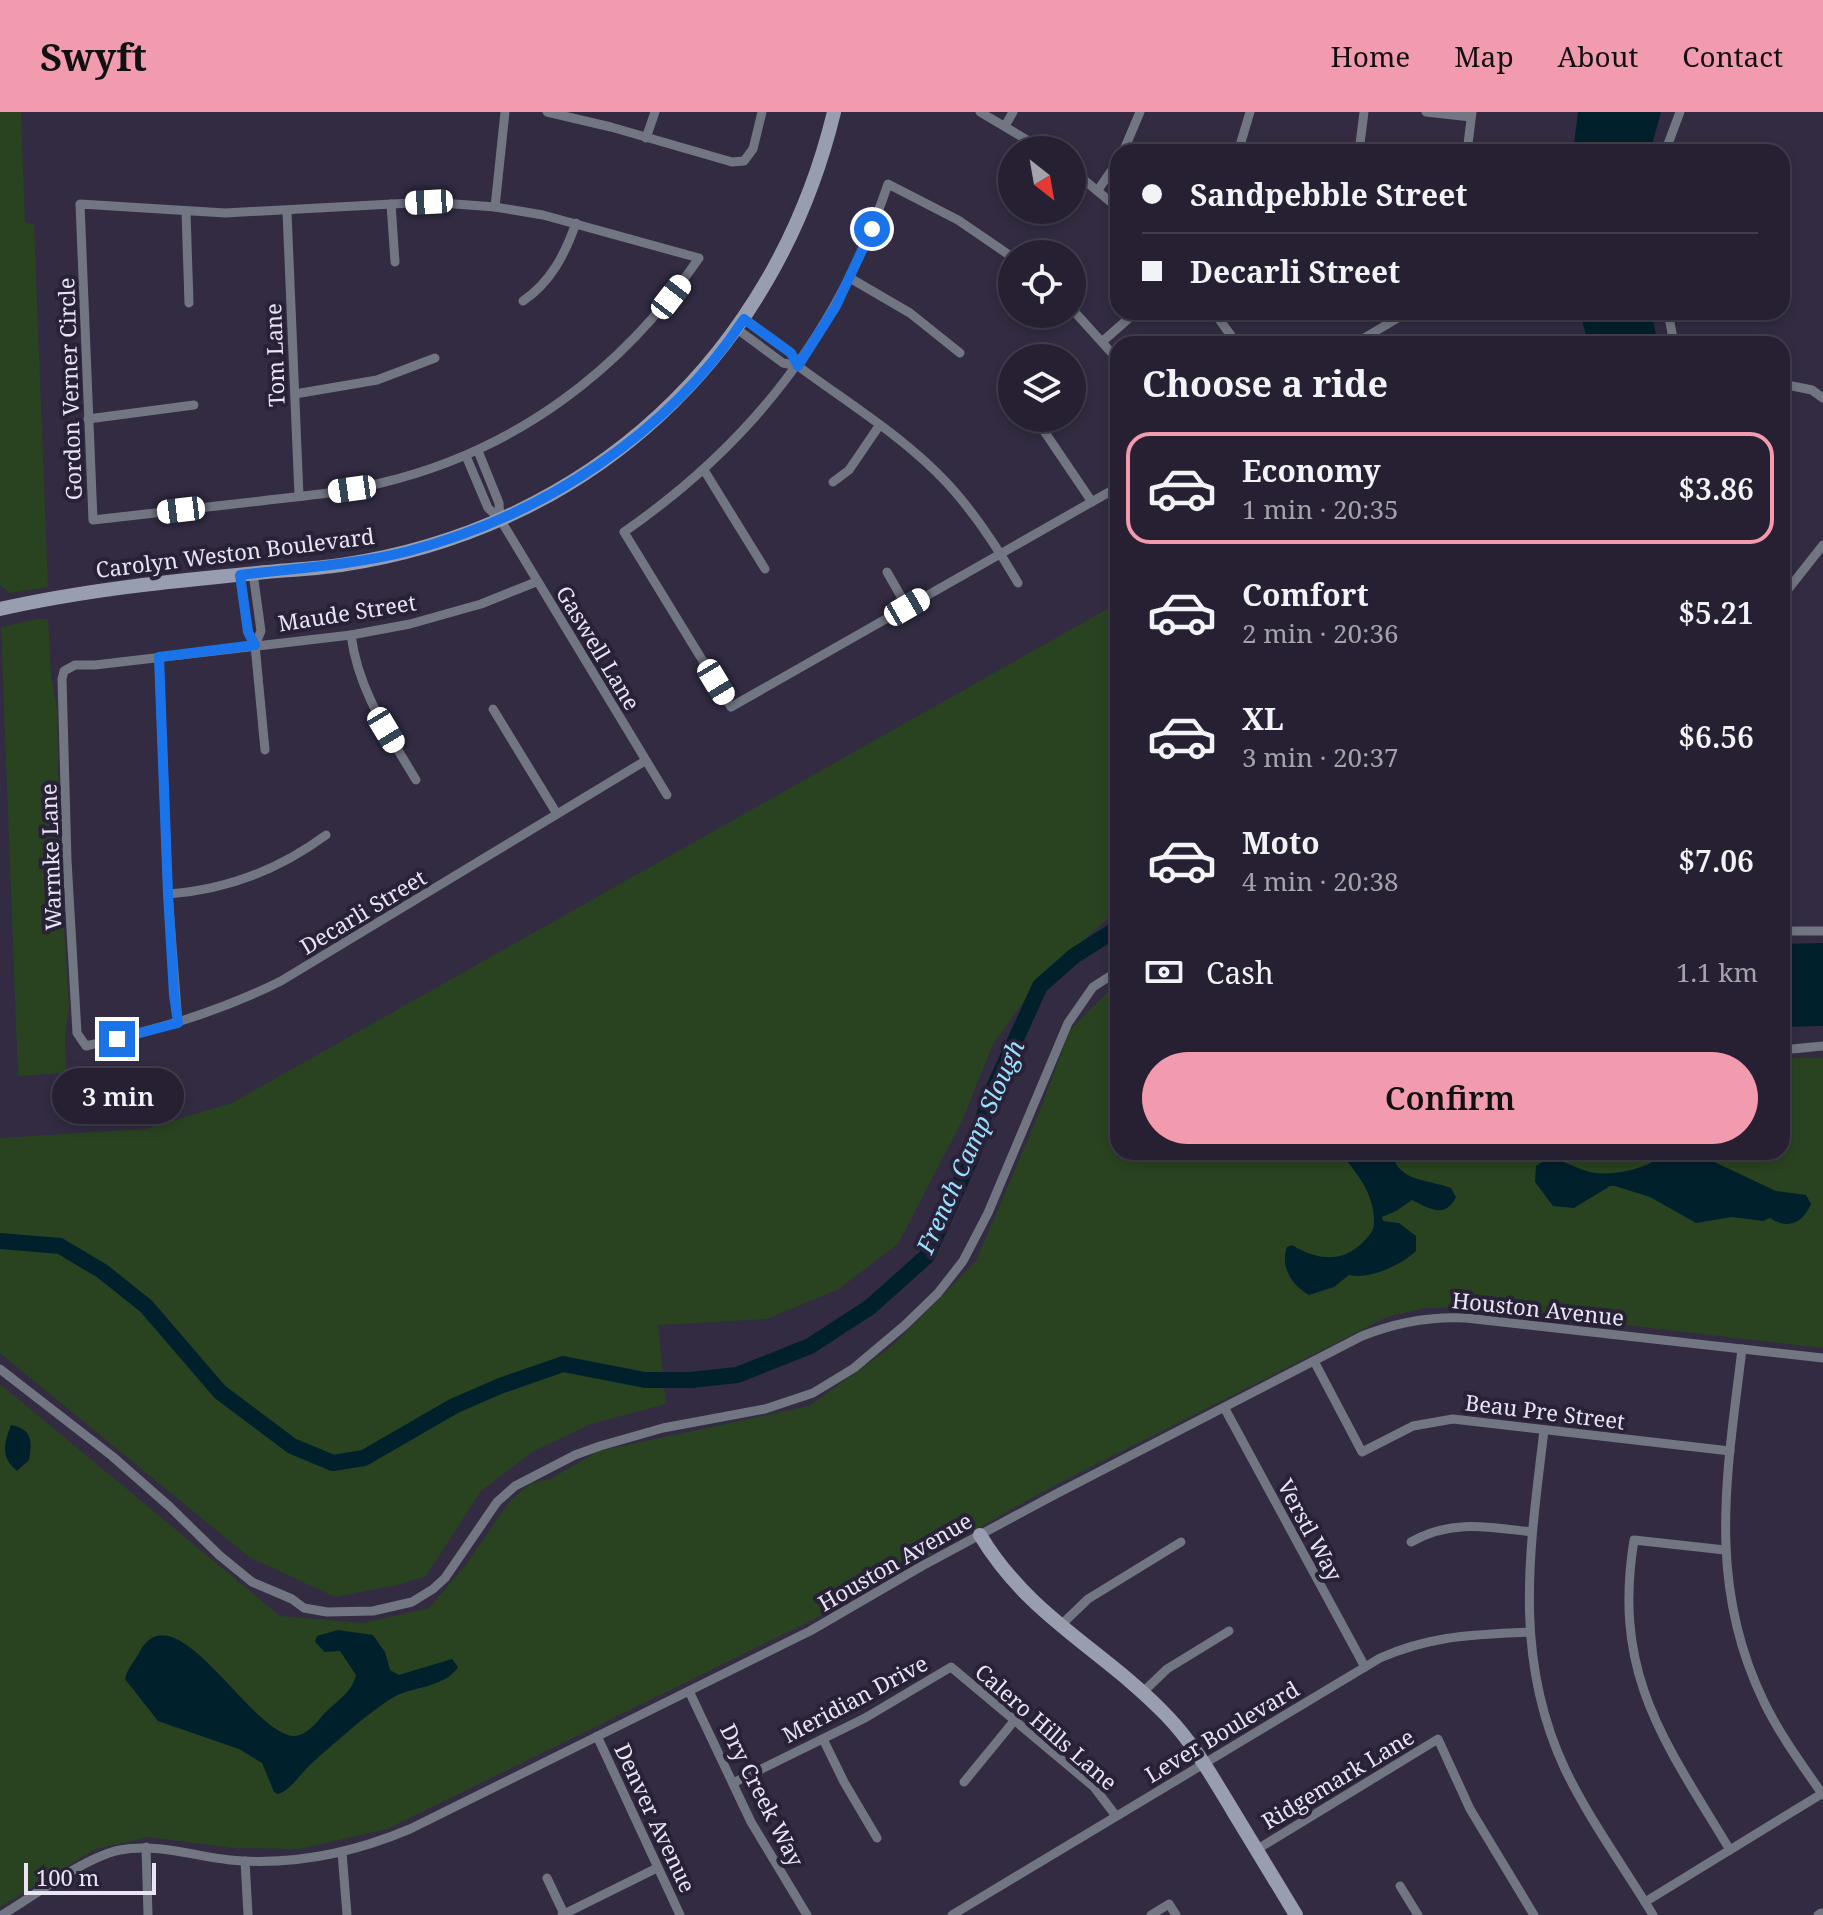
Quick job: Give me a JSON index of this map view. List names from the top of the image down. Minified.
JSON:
{"streets":{"street":["Tom Lane","Gordon Verner Circle","Carolyn Weston Boulevard","Maude Street","Gaswell Lane","Warmke Lane","Decarli Street","Houston Avenue","Beau Pre Street","Verstl Way","Meridian Drive","Calero Hills Lane","Lever Boulevard","Ridgemark Lane","Dry Creek Way","Denver Avenue"]},"crossings":[["Tom Lane","Gordon Verner Circle"],["Gordon Verner Circle","Gaswell Lane"],["Carolyn Weston Boulevard","Gaswell Lane"],["Maude Street","Gaswell Lane"],["Maude Street","Warmke Lane"],["Gaswell Lane","Decarli Street"],["Warmke Lane","Decarli Street"],["Houston Avenue","Beau Pre Street"],["Houston Avenue","Verstl Way"],["Houston Avenue","Dry Creek Way"],["Houston Avenue","Denver Avenue"],["Verstl Way","Lever Boulevard"],["Meridian Drive","Calero Hills Lane"],["Meridian Drive","Dry Creek Way"],["Calero Hills Lane","Lever Boulevard"]],"water":["French Camp Slough"],"scale_bar":"100 m","north":"bottom right","page":{"header":"Swyft","nav":["Home","Map","About","Contact"],"banner":["Sandpebble Street","Decarli Street"],"heading":"Choose a ride","list":[{"name":"Economy","note":"1 min · 20:35","value":"$3.86"},{"name":"Comfort","note":"2 min · 20:36","value":"$5.21"},{"name":"XL","note":"3 min · 20:37","value":"$6.56"},{"name":"Moto","note":"4 min · 20:38","value":"$7.06"}],"pay":["Cash","1.1 km"],"buttons":"Confirm","bubble":"3 min","scale":"100 m"}}
